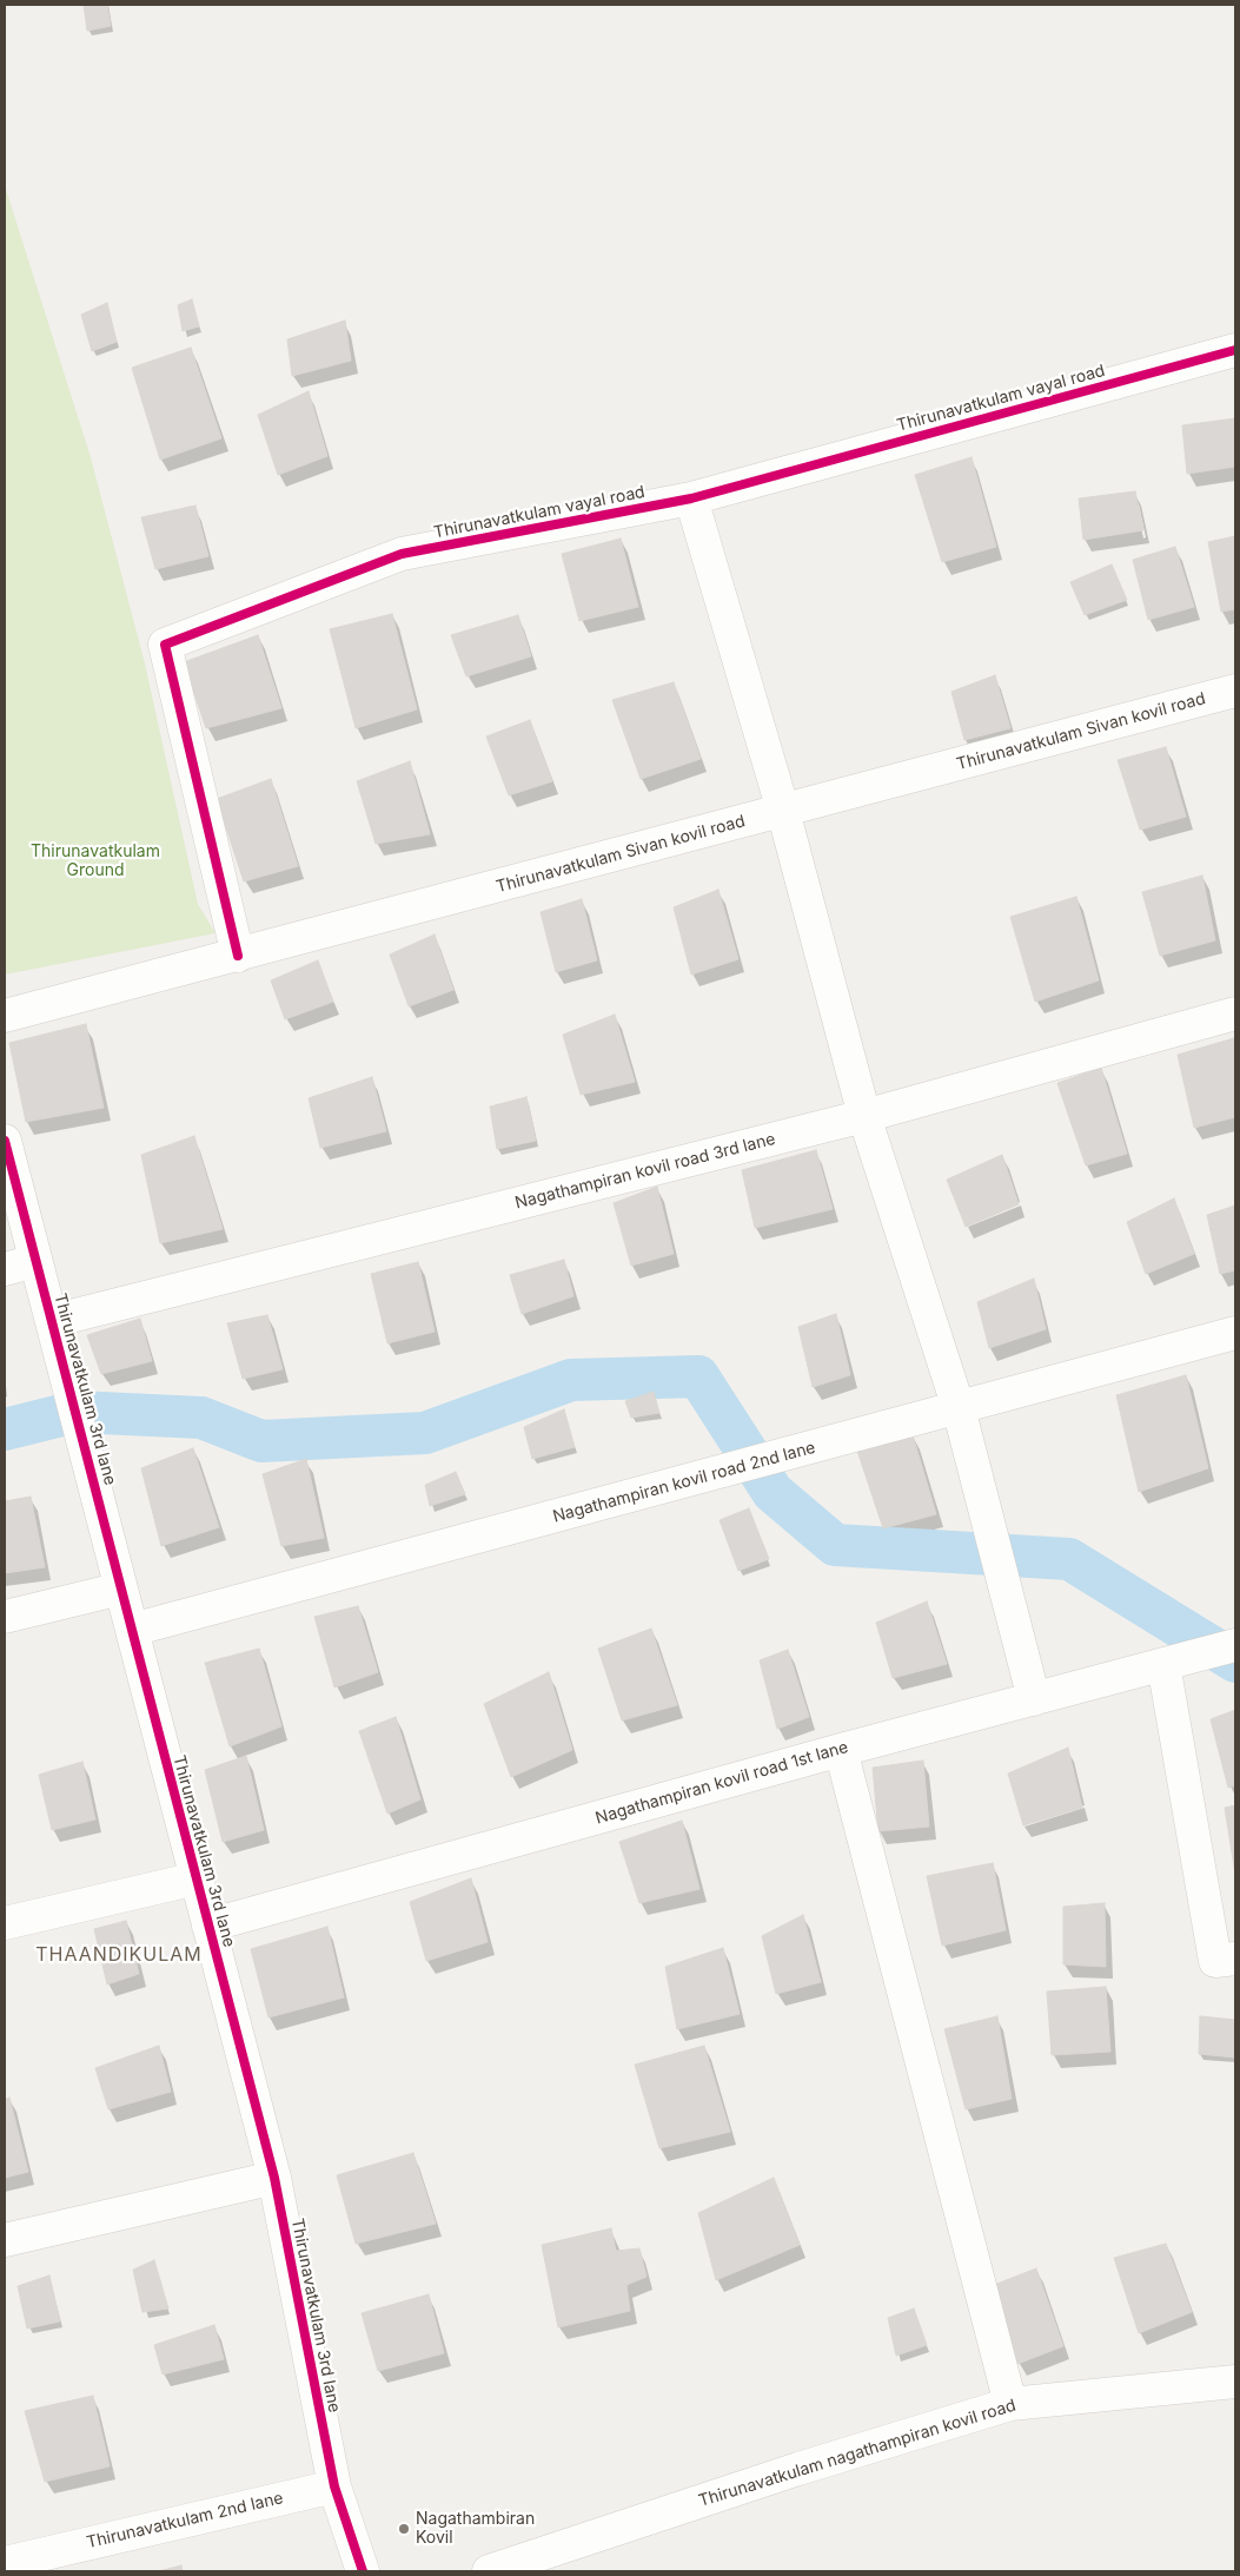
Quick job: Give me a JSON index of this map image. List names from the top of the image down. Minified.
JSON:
{"streets":{"street":["Thirunavatkulam vayal road","Thirunavatkulam Sivan kovil road","Nagathampiran kovil road 3rd lane","Thirunavatkulam 3rd lane","Nagathampiran kovil road 2nd lane","Nagathampiran kovil road 1st lane","Thirunavatkulam nagathampiran kovil road","Thirunavatkulam 2nd lane"]},"crossings":[["Thirunavatkulam vayal road","Thirunavatkulam Sivan kovil road"],["Nagathampiran kovil road 3rd lane","Thirunavatkulam 3rd lane"],["Thirunavatkulam 3rd lane","Nagathampiran kovil road 2nd lane"],["Thirunavatkulam 3rd lane","Nagathampiran kovil road 1st lane"],["Thirunavatkulam 3rd lane","Thirunavatkulam 2nd lane"]],"districts":["THAANDIKULAM"],"parks":["Thirunavatkulam Ground"],"places":["Nagathambiran Kovil"]}
